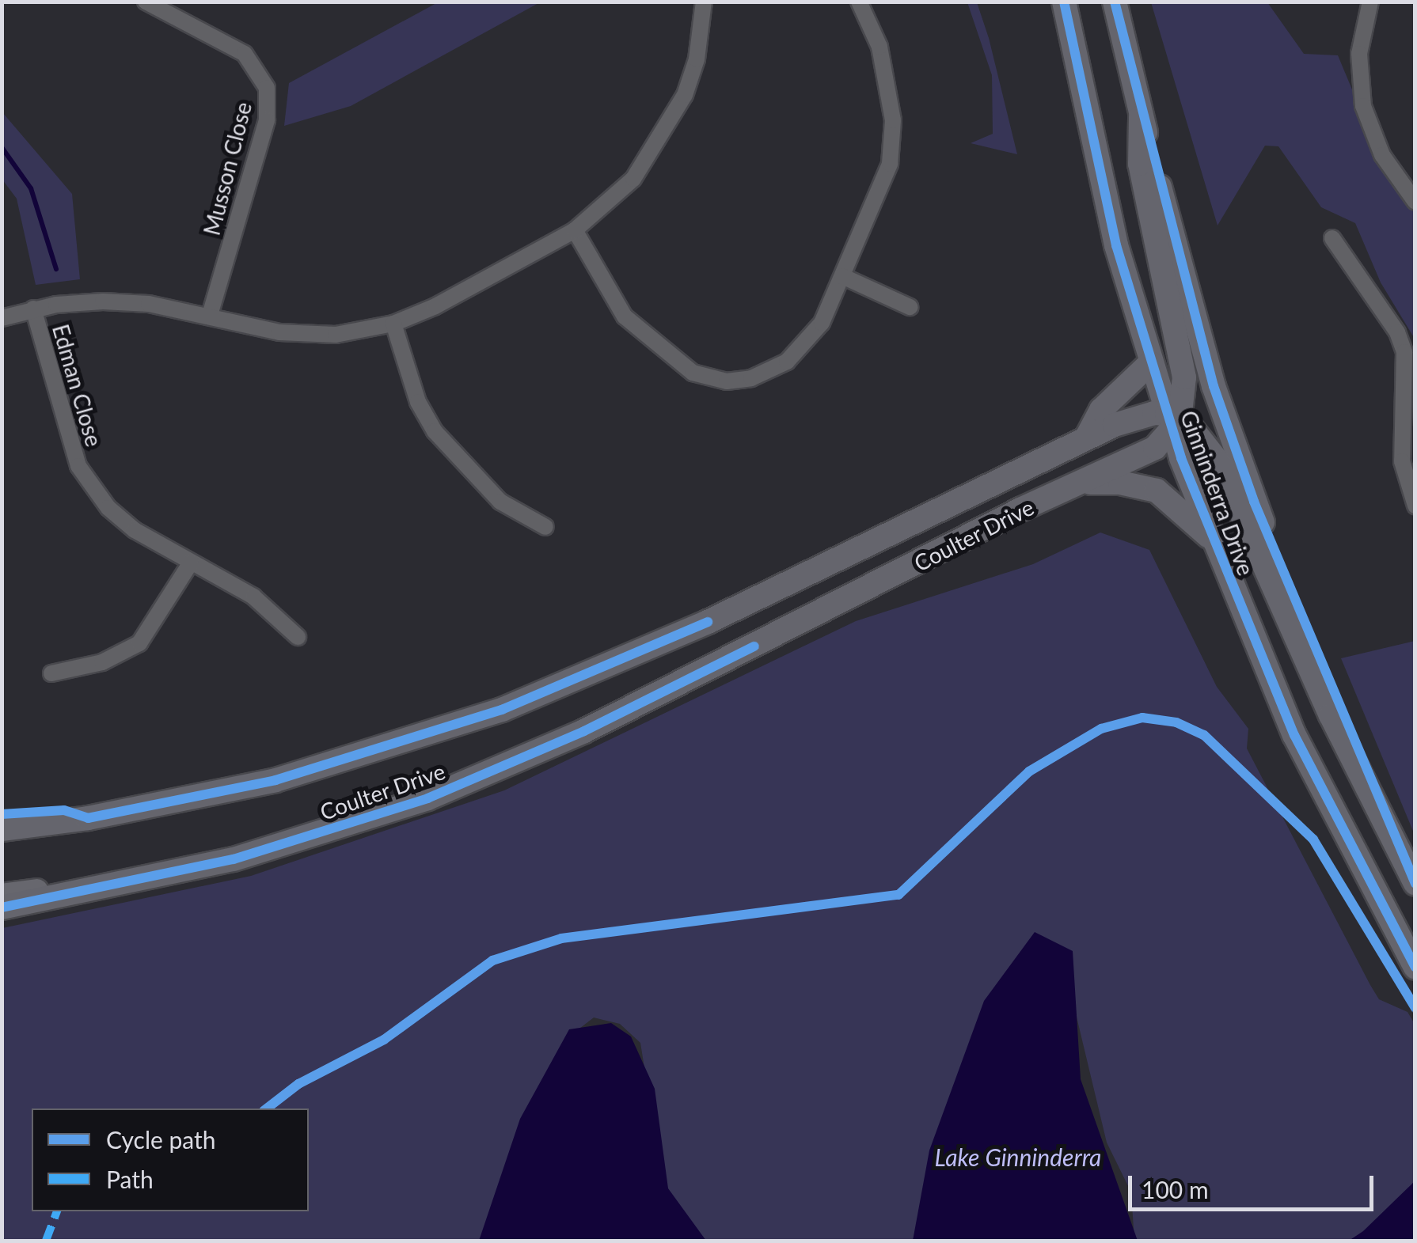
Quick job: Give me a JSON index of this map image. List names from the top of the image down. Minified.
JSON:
{"streets":{"main road":["Ginninderra Drive","Coulter Drive"],"street":["Musson Close","Edman Close"]},"crossings":[["Ginninderra Drive","Coulter Drive"]],"water":["Lake Ginninderra"],"legend":["Cycle path","Path"],"scale_bar":"100 m"}
